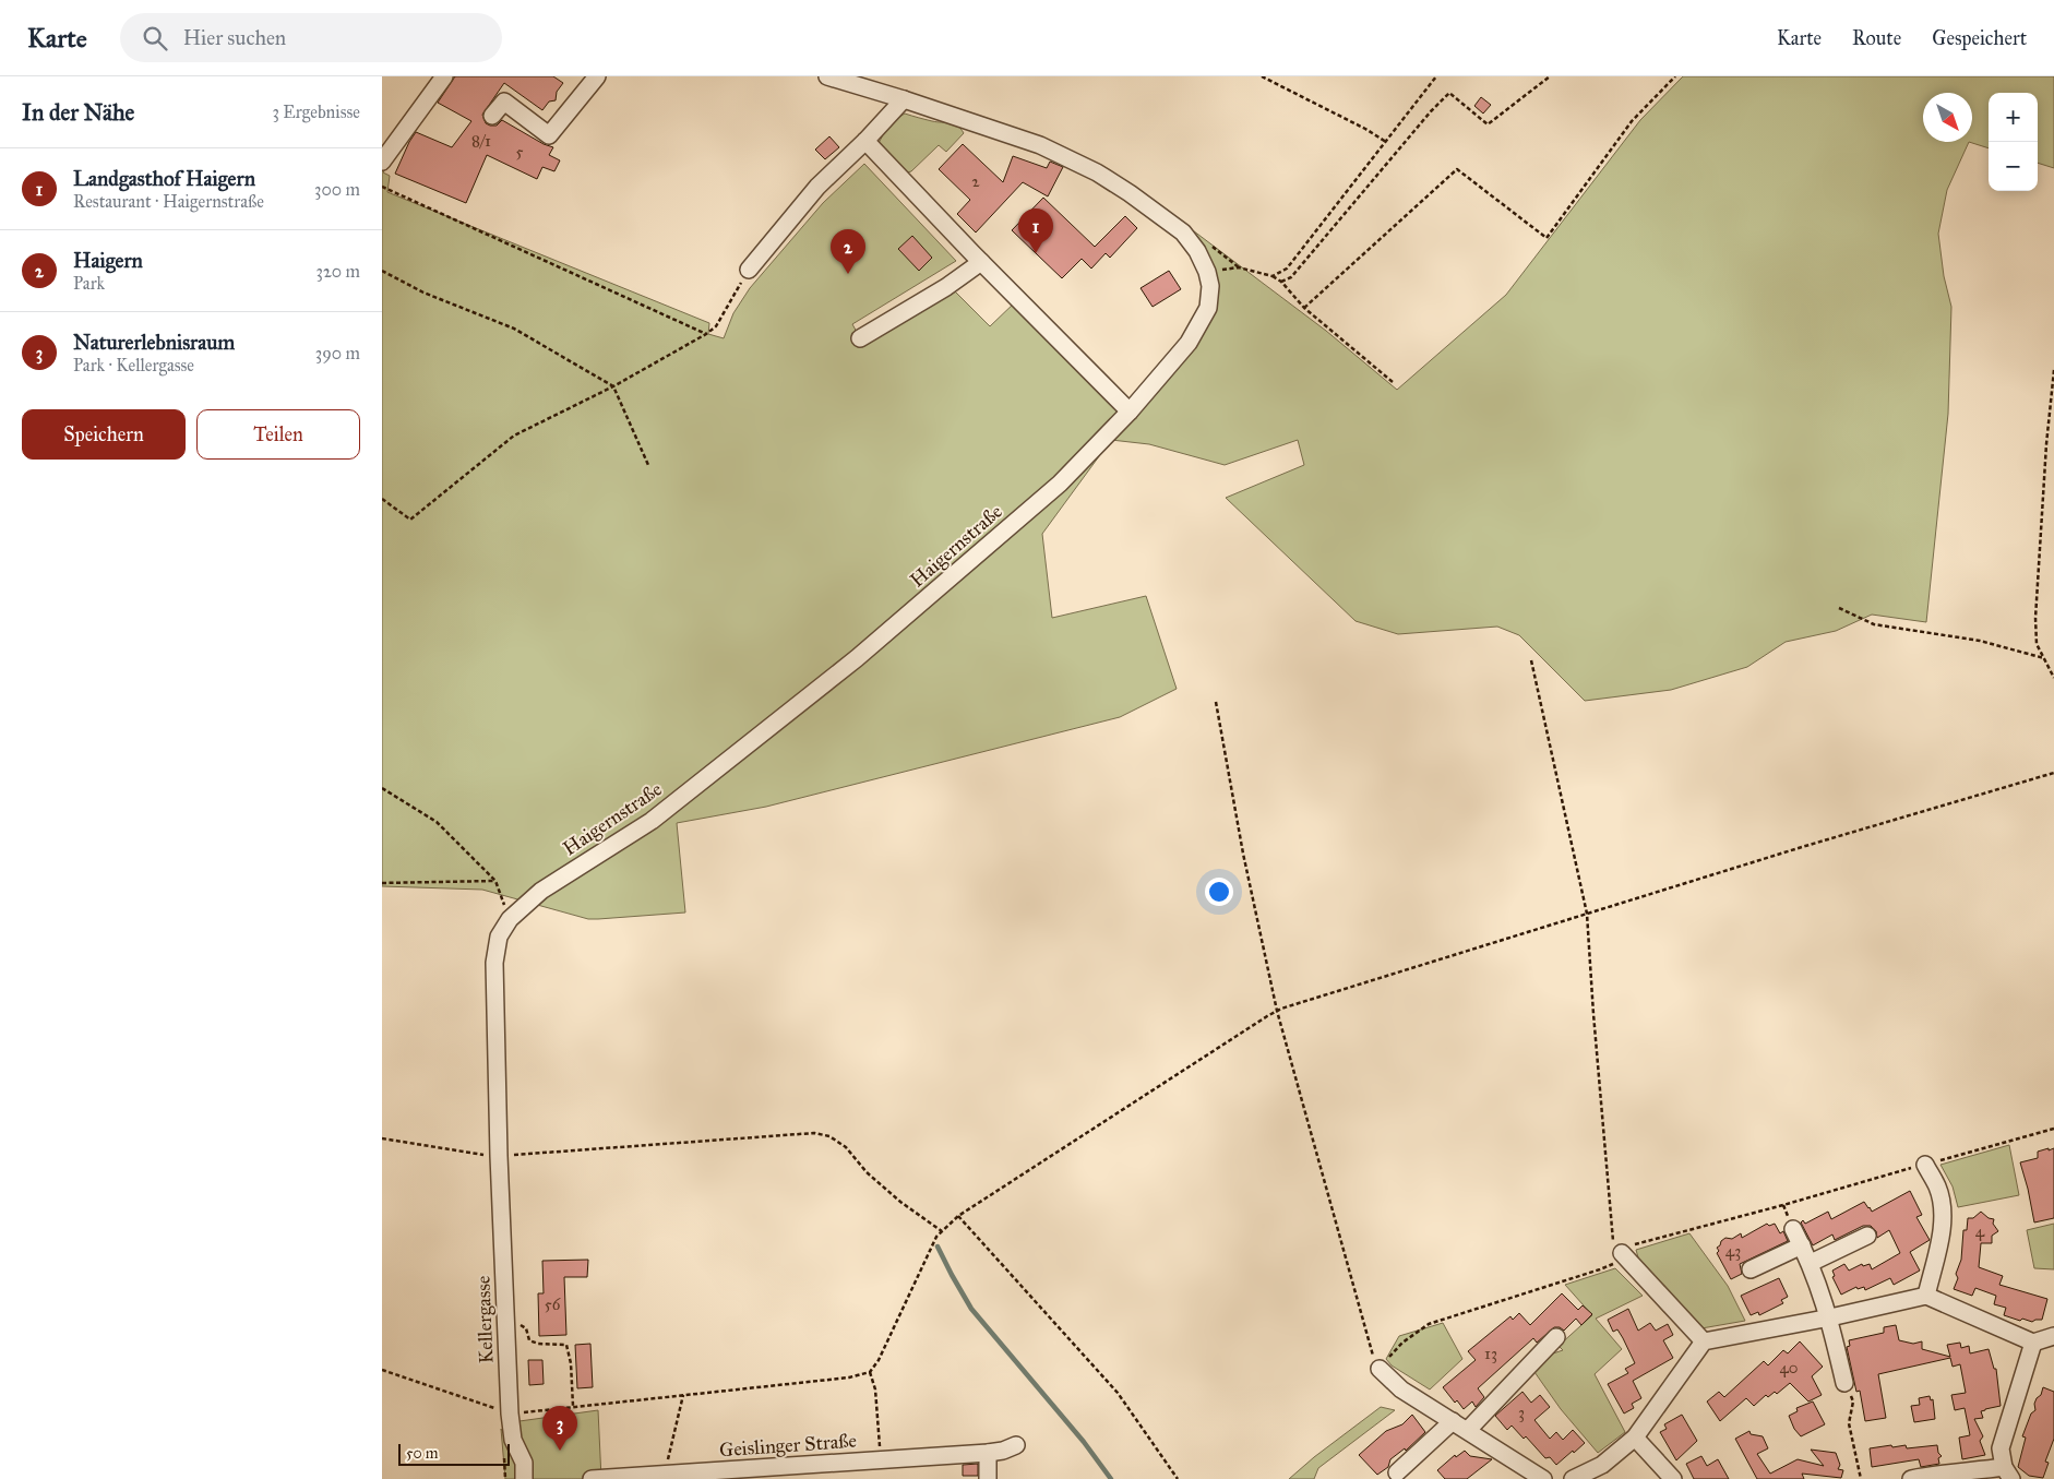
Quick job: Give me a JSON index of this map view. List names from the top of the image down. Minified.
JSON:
{"streets":{"street":["Haigernstraße","Kellergasse","Geislinger Straße"]},"crossings":[["Haigernstraße","Kellergasse"]],"house_numbers":["8/1","5","2","4","43","56","13","40","3"],"scale_bar":"50 m","north":"bottom right","page":{"header":"Karte","search":"Hier suchen","nav":["Karte","Route","Gespeichert"],"heading":["In der Nähe","3 Ergebnisse"],"map_buttons":["+","−"],"list":[{"mark":"1","name":"Landgasthof Haigern","note":"Restaurant · Haigernstraße","value":"300 m"},{"mark":"2","name":"Haigern","note":"Park","value":"320 m"},{"mark":"3","name":"Naturerlebnisraum","note":"Park · Kellergasse","value":"390 m"}],"pins":["1","2","3"],"buttons":["Speichern","Teilen"],"scale":"50 m"}}
